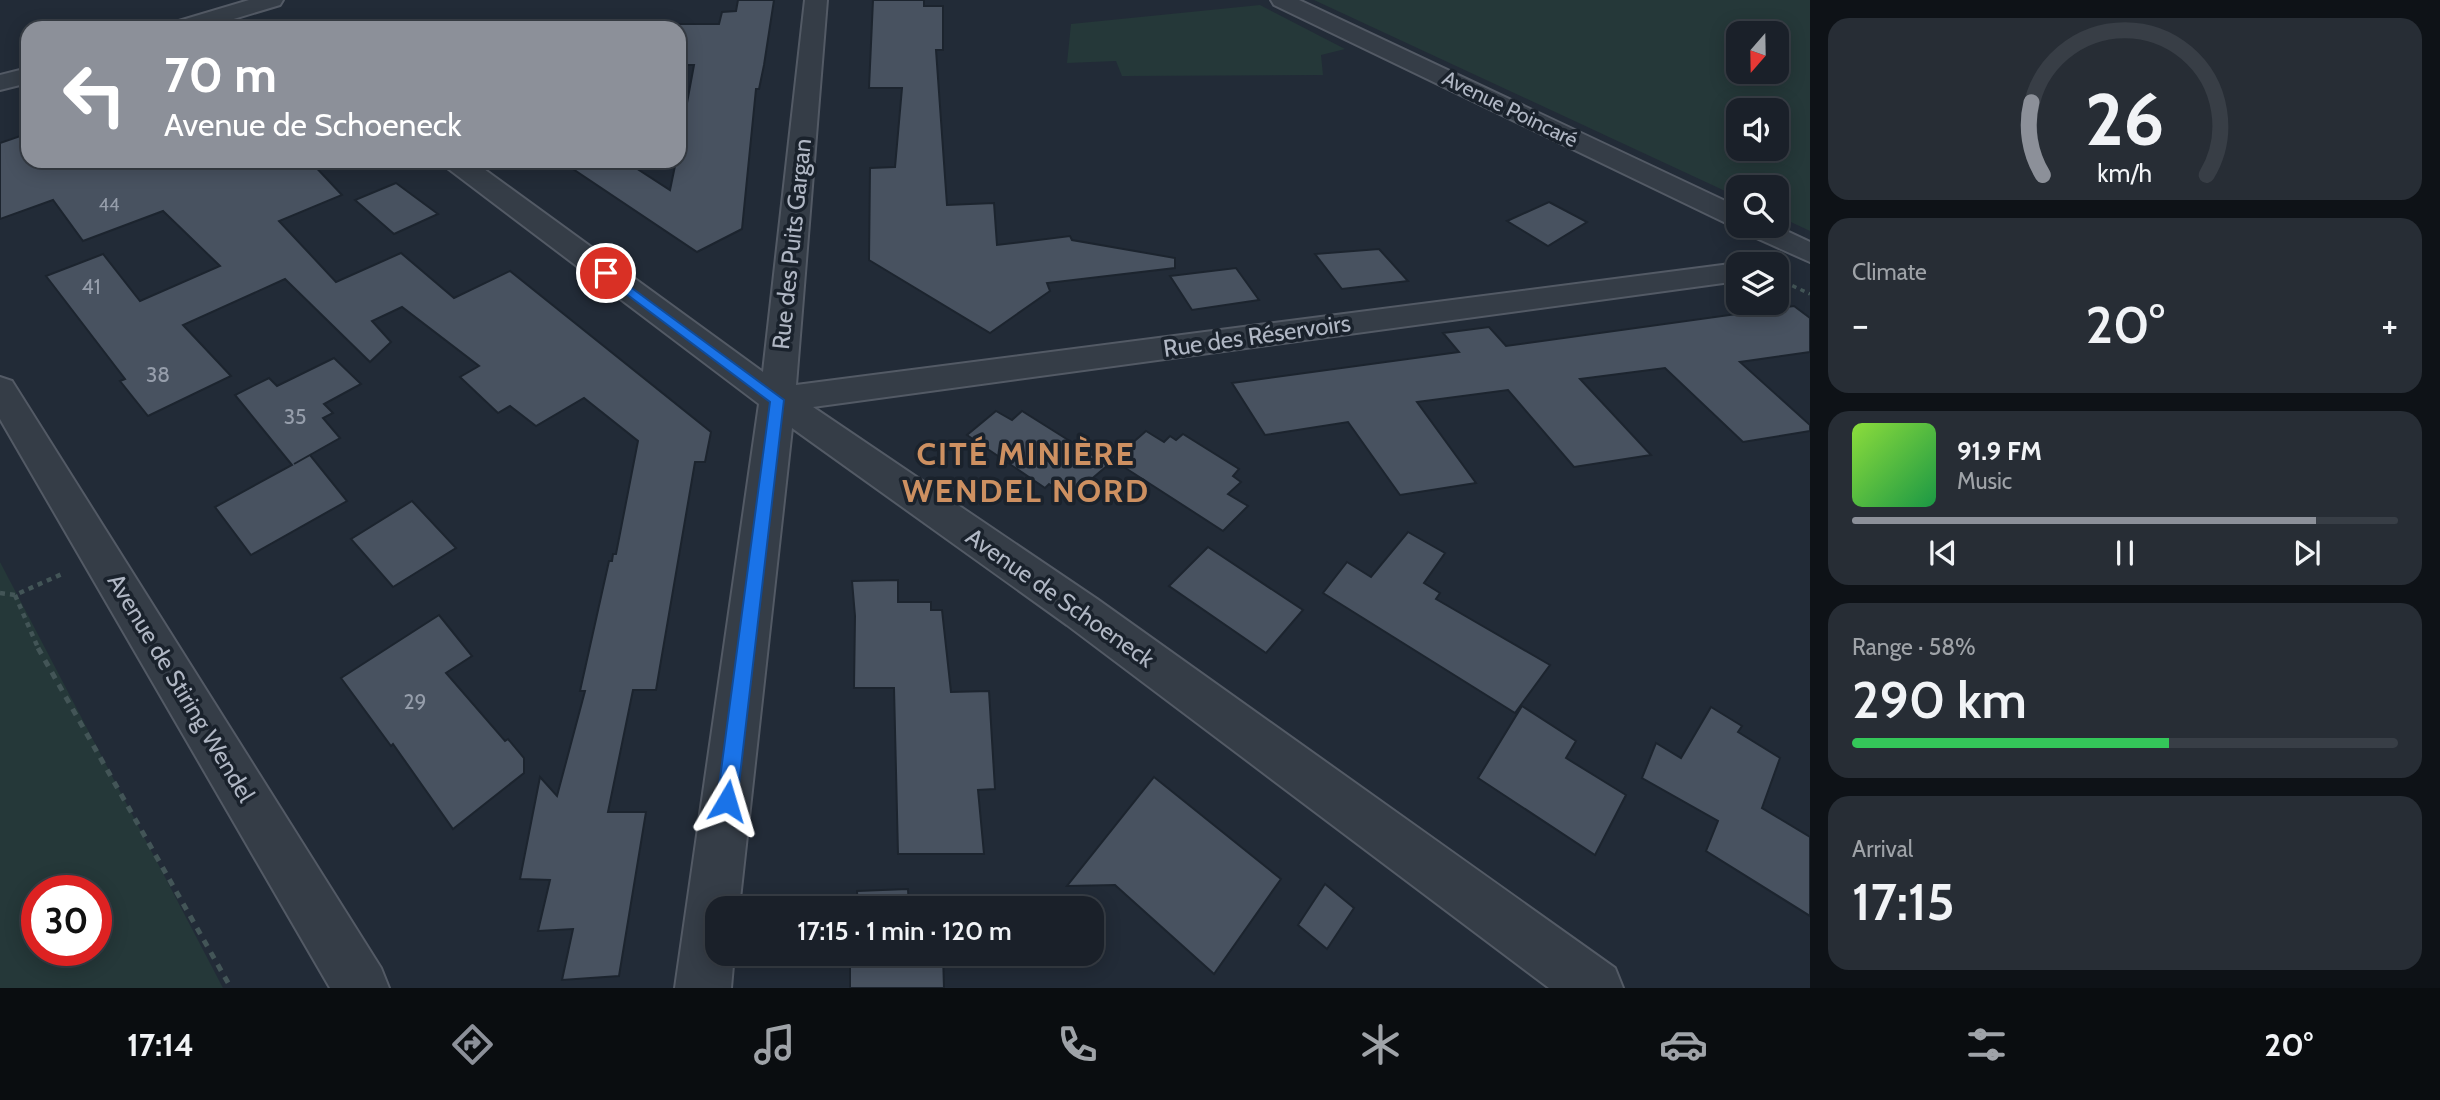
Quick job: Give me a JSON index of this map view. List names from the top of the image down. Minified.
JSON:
{"streets":{"street":["Avenue Poincaré","Rue des Puits Gargan","Rue des Réservoirs","Avenue de Schoeneck","Avenue de Stiring Wendel"]},"crossings":[["Rue des Puits Gargan","Rue des Réservoirs"],["Rue des Puits Gargan","Avenue de Schoeneck"],["Rue des Réservoirs","Avenue de Schoeneck"]],"districts":["CITÉ MINIÈRE WENDEL NORD"],"house_numbers":["44","41","38","35","29"],"north":"bottom","page":{"turn":["70 m","Avenue de Schoeneck"],"tile":["Climate",["Range · 58%","290 km"],["Arrival","17:15"]],"heat":["−","20°","+"],"song":["91.9 FM","Music"],"limit":"30","trip":"17:15 · 1 min · 120 m","tabs":["17:14","20°"],"gauge":["26","km/h"]}}
